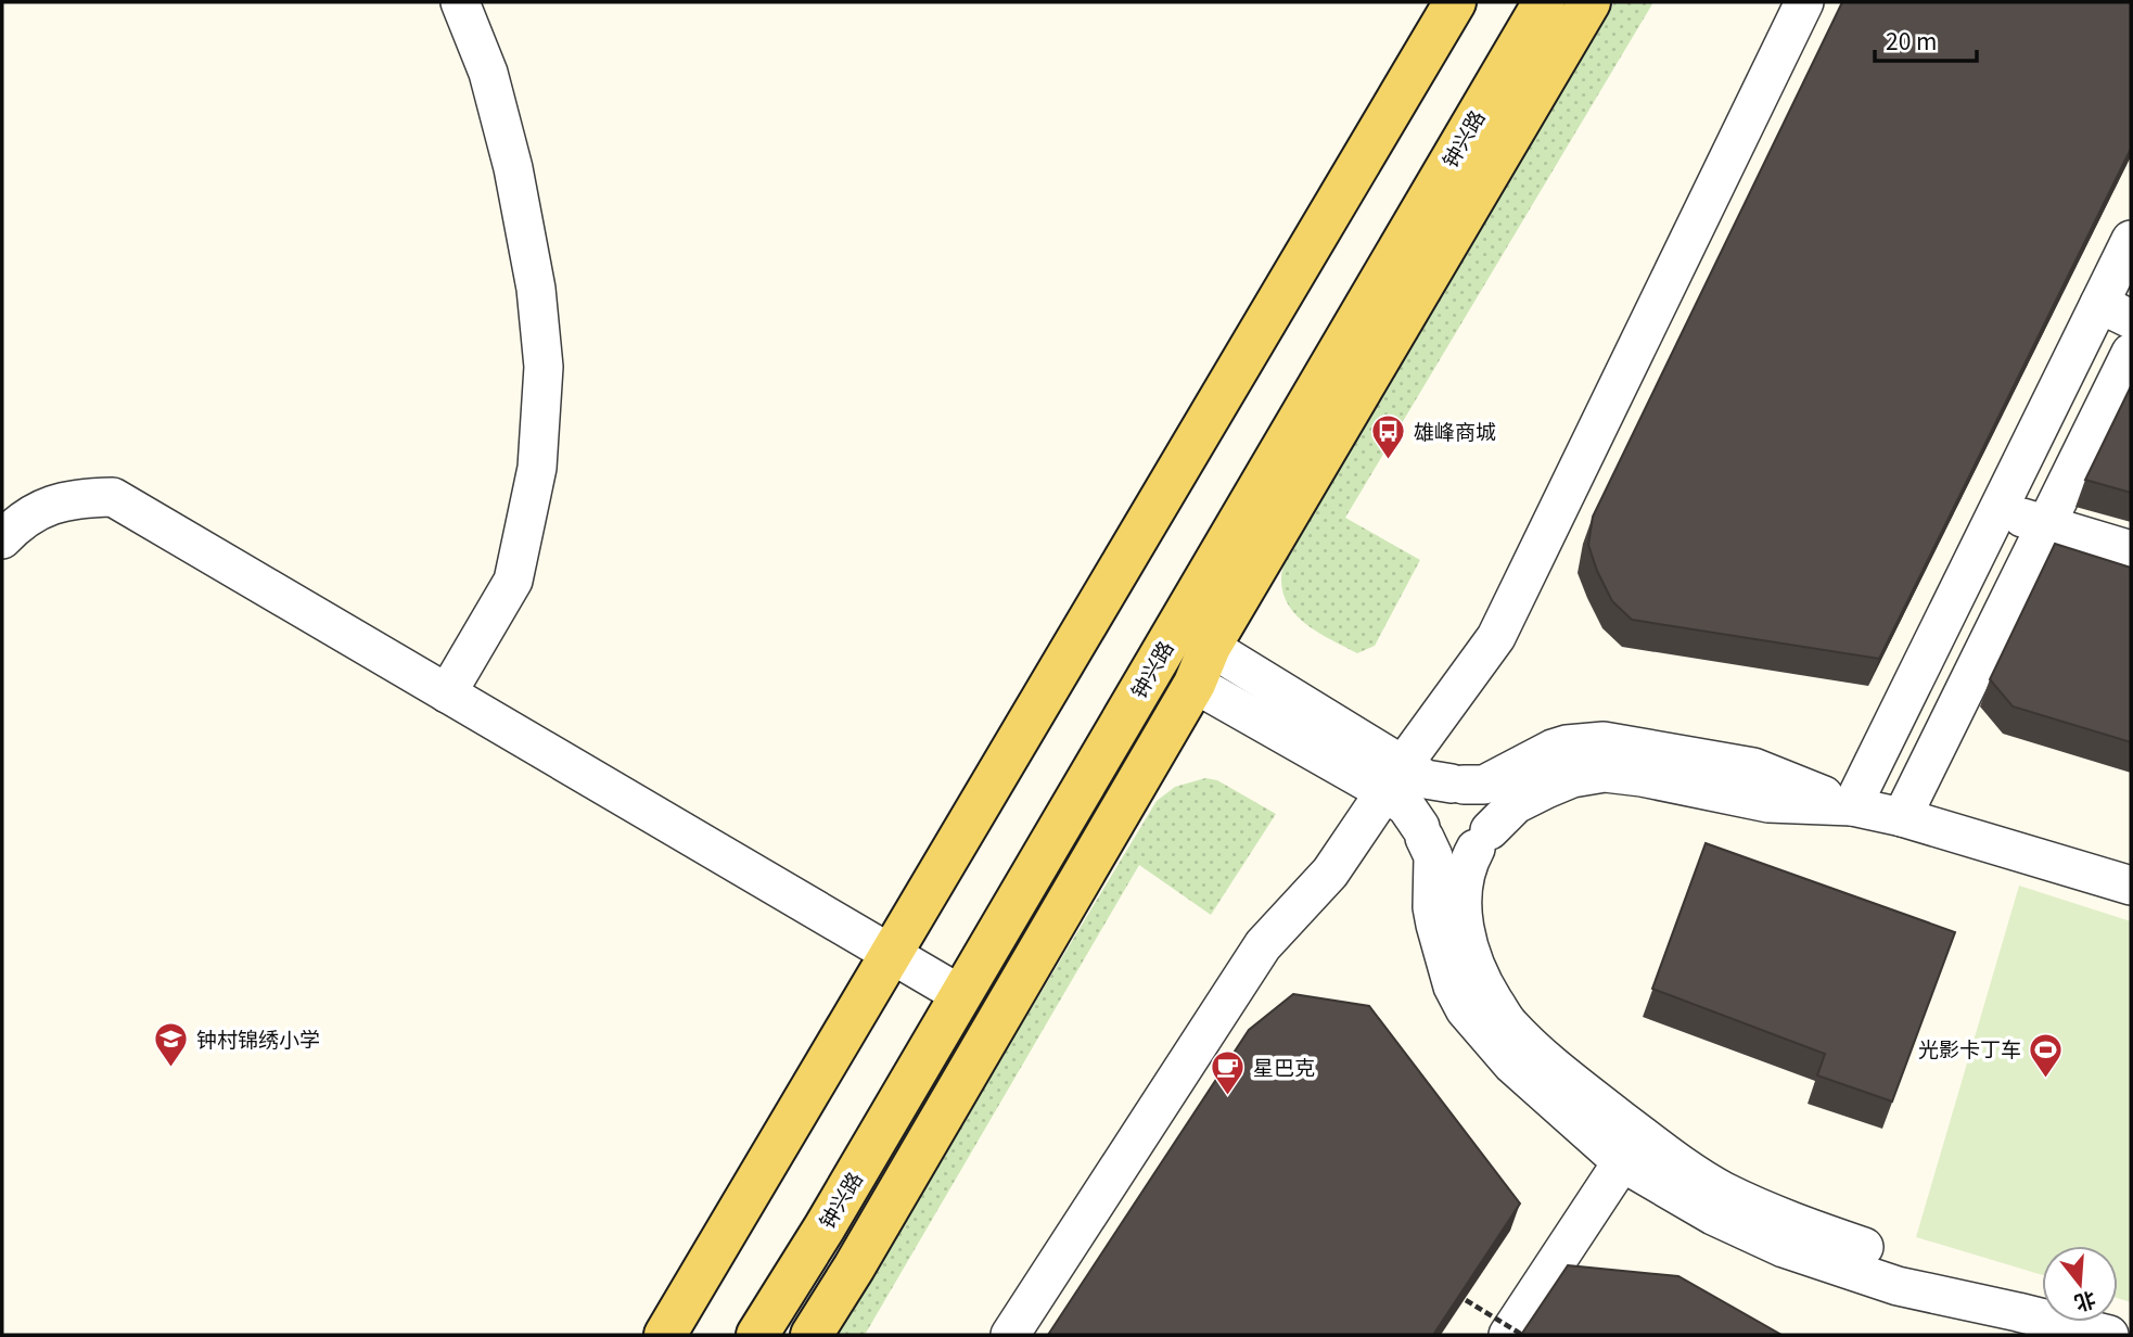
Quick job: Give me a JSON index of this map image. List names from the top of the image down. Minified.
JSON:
{"streets":{"main road":["钟兴路"]},"places":{"bus stop":["雄峰商城"],"school or university":["钟村锦绣小学"],"sports":["光影卡丁车"],"cafe":["星巴克"]},"scale_bar":"20 m","north":"bottom"}
